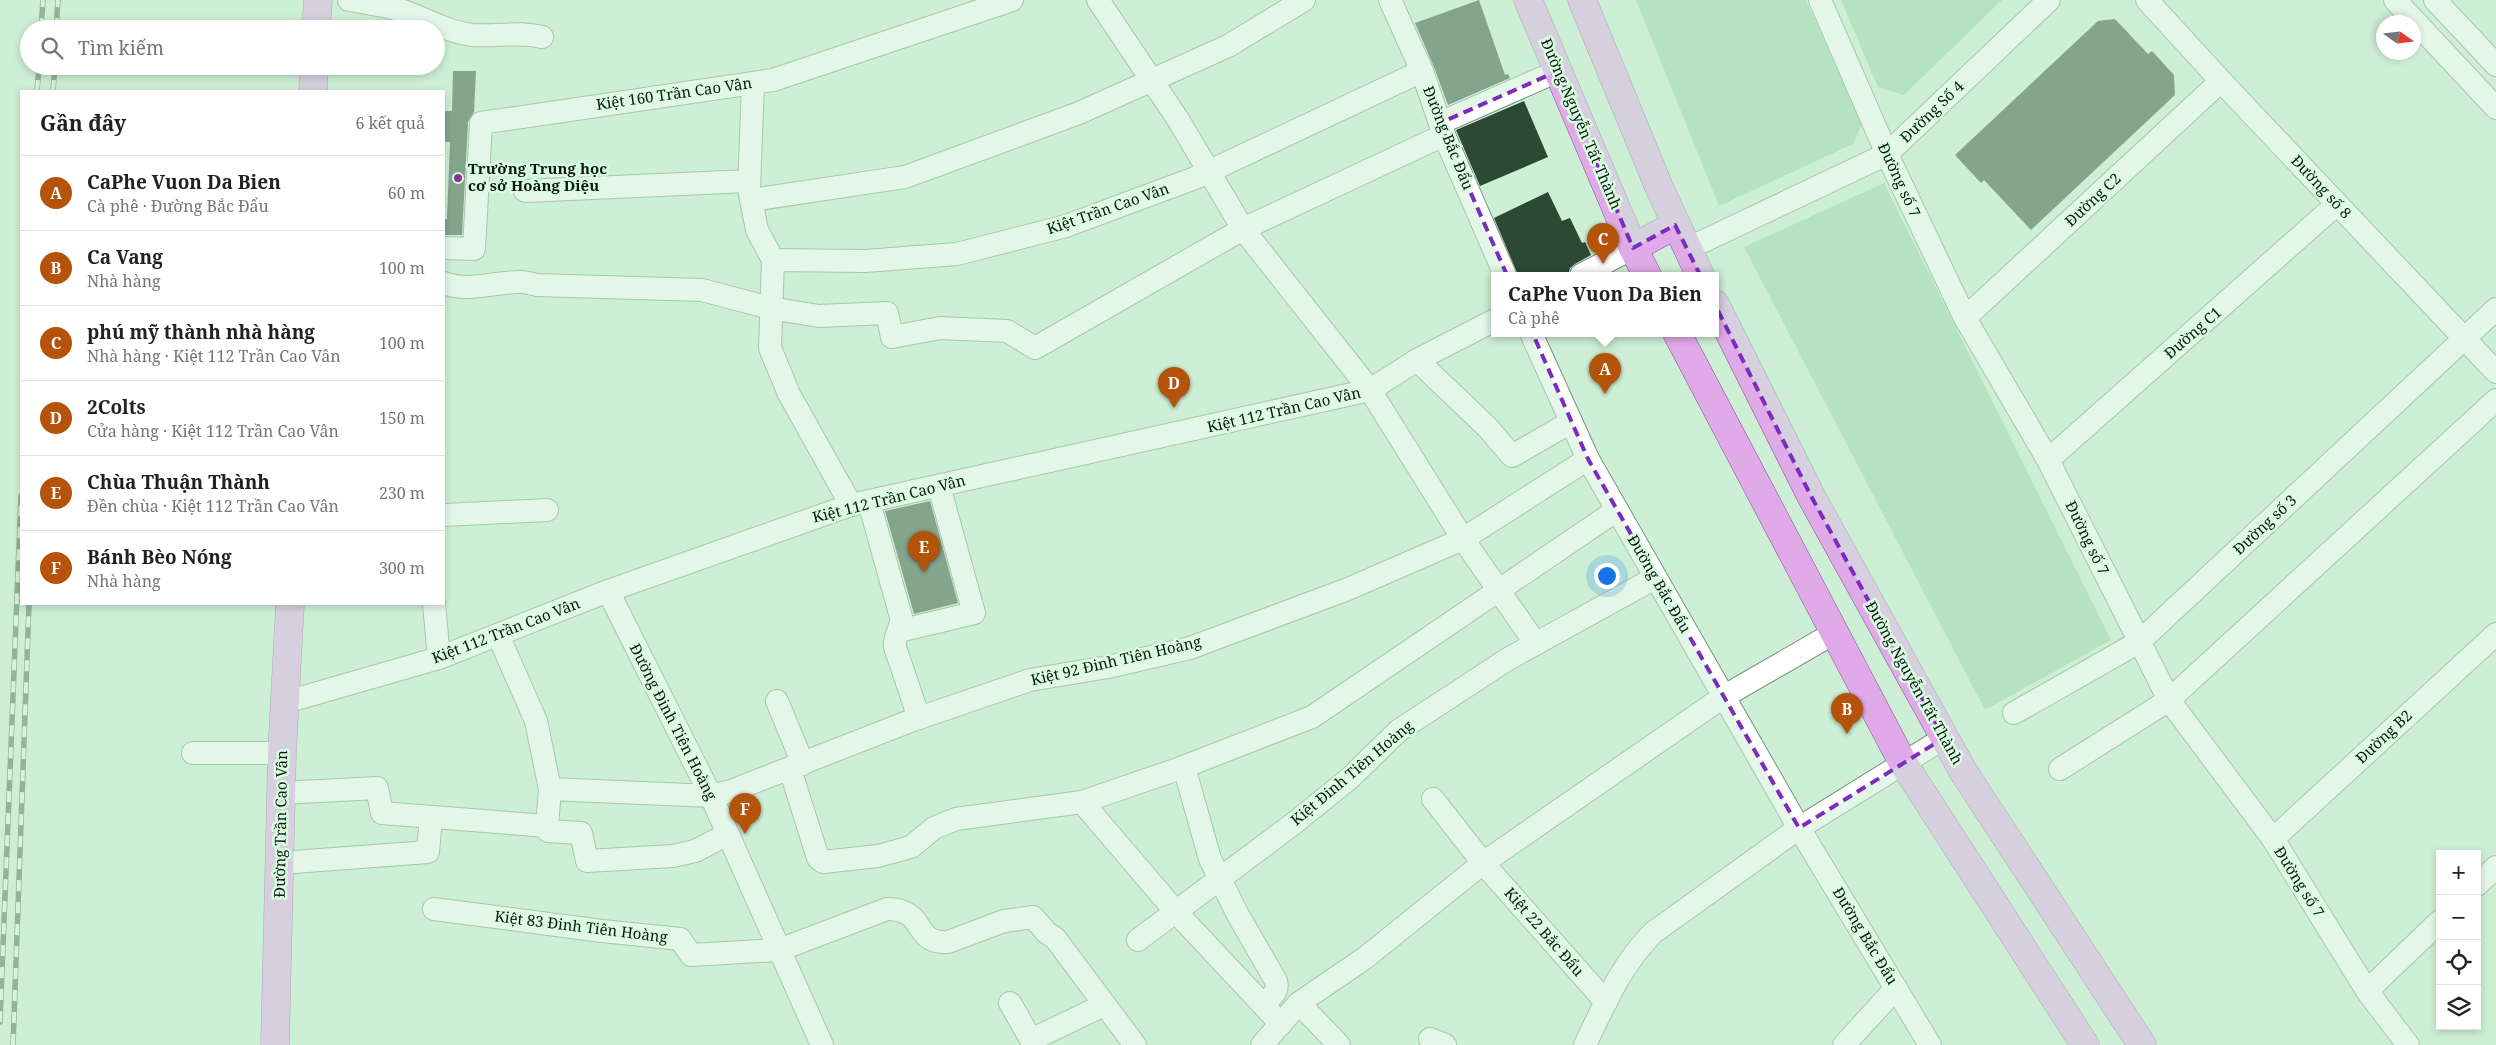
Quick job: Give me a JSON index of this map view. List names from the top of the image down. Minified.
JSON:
{"streets":{"main road":["Đường Nguyễn Tất Thành","Đường Trần Cao Vân"],"street":["Kiệt 160 Trần Cao Vân","Đường Số 4","Đường Bắc Đẩu","Đường số 7","Đường số 8","Đường C2","Kiệt Trần Cao Vân","Đường C1","Kiệt 112 Trần Cao Vân","Đường số 3","Kiệt 92 Đinh Tiên Hoàng","Đường Đinh Tiên Hoàng","Đường B2","Kiệt Đinh Tiên Hoàng","Kiệt 83 Đinh Tiên Hoàng","Kiệt 22 Bắc Đẩu"]},"crossings":[["Đường Số 4","Đường số 7"],["Đường Bắc Đẩu","Kiệt Trần Cao Vân"],["Đường Bắc Đẩu","Kiệt 92 Đinh Tiên Hoàng"],["Đường Bắc Đẩu","Kiệt Đinh Tiên Hoàng"],["Đường số 7","Đường C2"],["Đường số 7","Đường C1"],["Đường số 7","Đường số 3"],["Đường số 7","Đường B2"],["Đường số 8","Đường C2"],["Đường số 8","Đường C1"],["Đường số 8","Đường số 3"],["Kiệt 112 Trần Cao Vân","Đường Đinh Tiên Hoàng"],["Kiệt 112 Trần Cao Vân","Đường Trần Cao Vân"],["Kiệt 92 Đinh Tiên Hoàng","Đường Đinh Tiên Hoàng"],["Đường Đinh Tiên Hoàng","Kiệt 83 Đinh Tiên Hoàng"]],"places":["Trường Trung học cơ sở Hoàng Diệu"],"north":"right","page":{"search":"Tìm kiếm","heading":["Gần đây","6 kết quả"],"list":[{"mark":"A","name":"CaPhe Vuon Da Bien","note":"Cà phê · Đường Bắc Đẩu","value":"60 m"},{"mark":"B","name":"Ca Vang","note":"Nhà hàng","value":"100 m"},{"mark":"C","name":"phú mỹ thành nhà hàng","note":"Nhà hàng · Kiệt 112 Trần Cao Vân","value":"100 m"},{"mark":"D","name":"2Colts","note":"Cửa hàng · Kiệt 112 Trần Cao Vân","value":"150 m"},{"mark":"E","name":"Chùa Thuận Thành","note":"Đền chùa · Kiệt 112 Trần Cao Vân","value":"230 m"},{"mark":"F","name":"Bánh Bèo Nóng","note":"Nhà hàng","value":"300 m"}],"pins":["C","A","D","E","B","F"],"popup":["CaPhe Vuon Da Bien","Cà phê"],"map_buttons":["+","−"]}}
